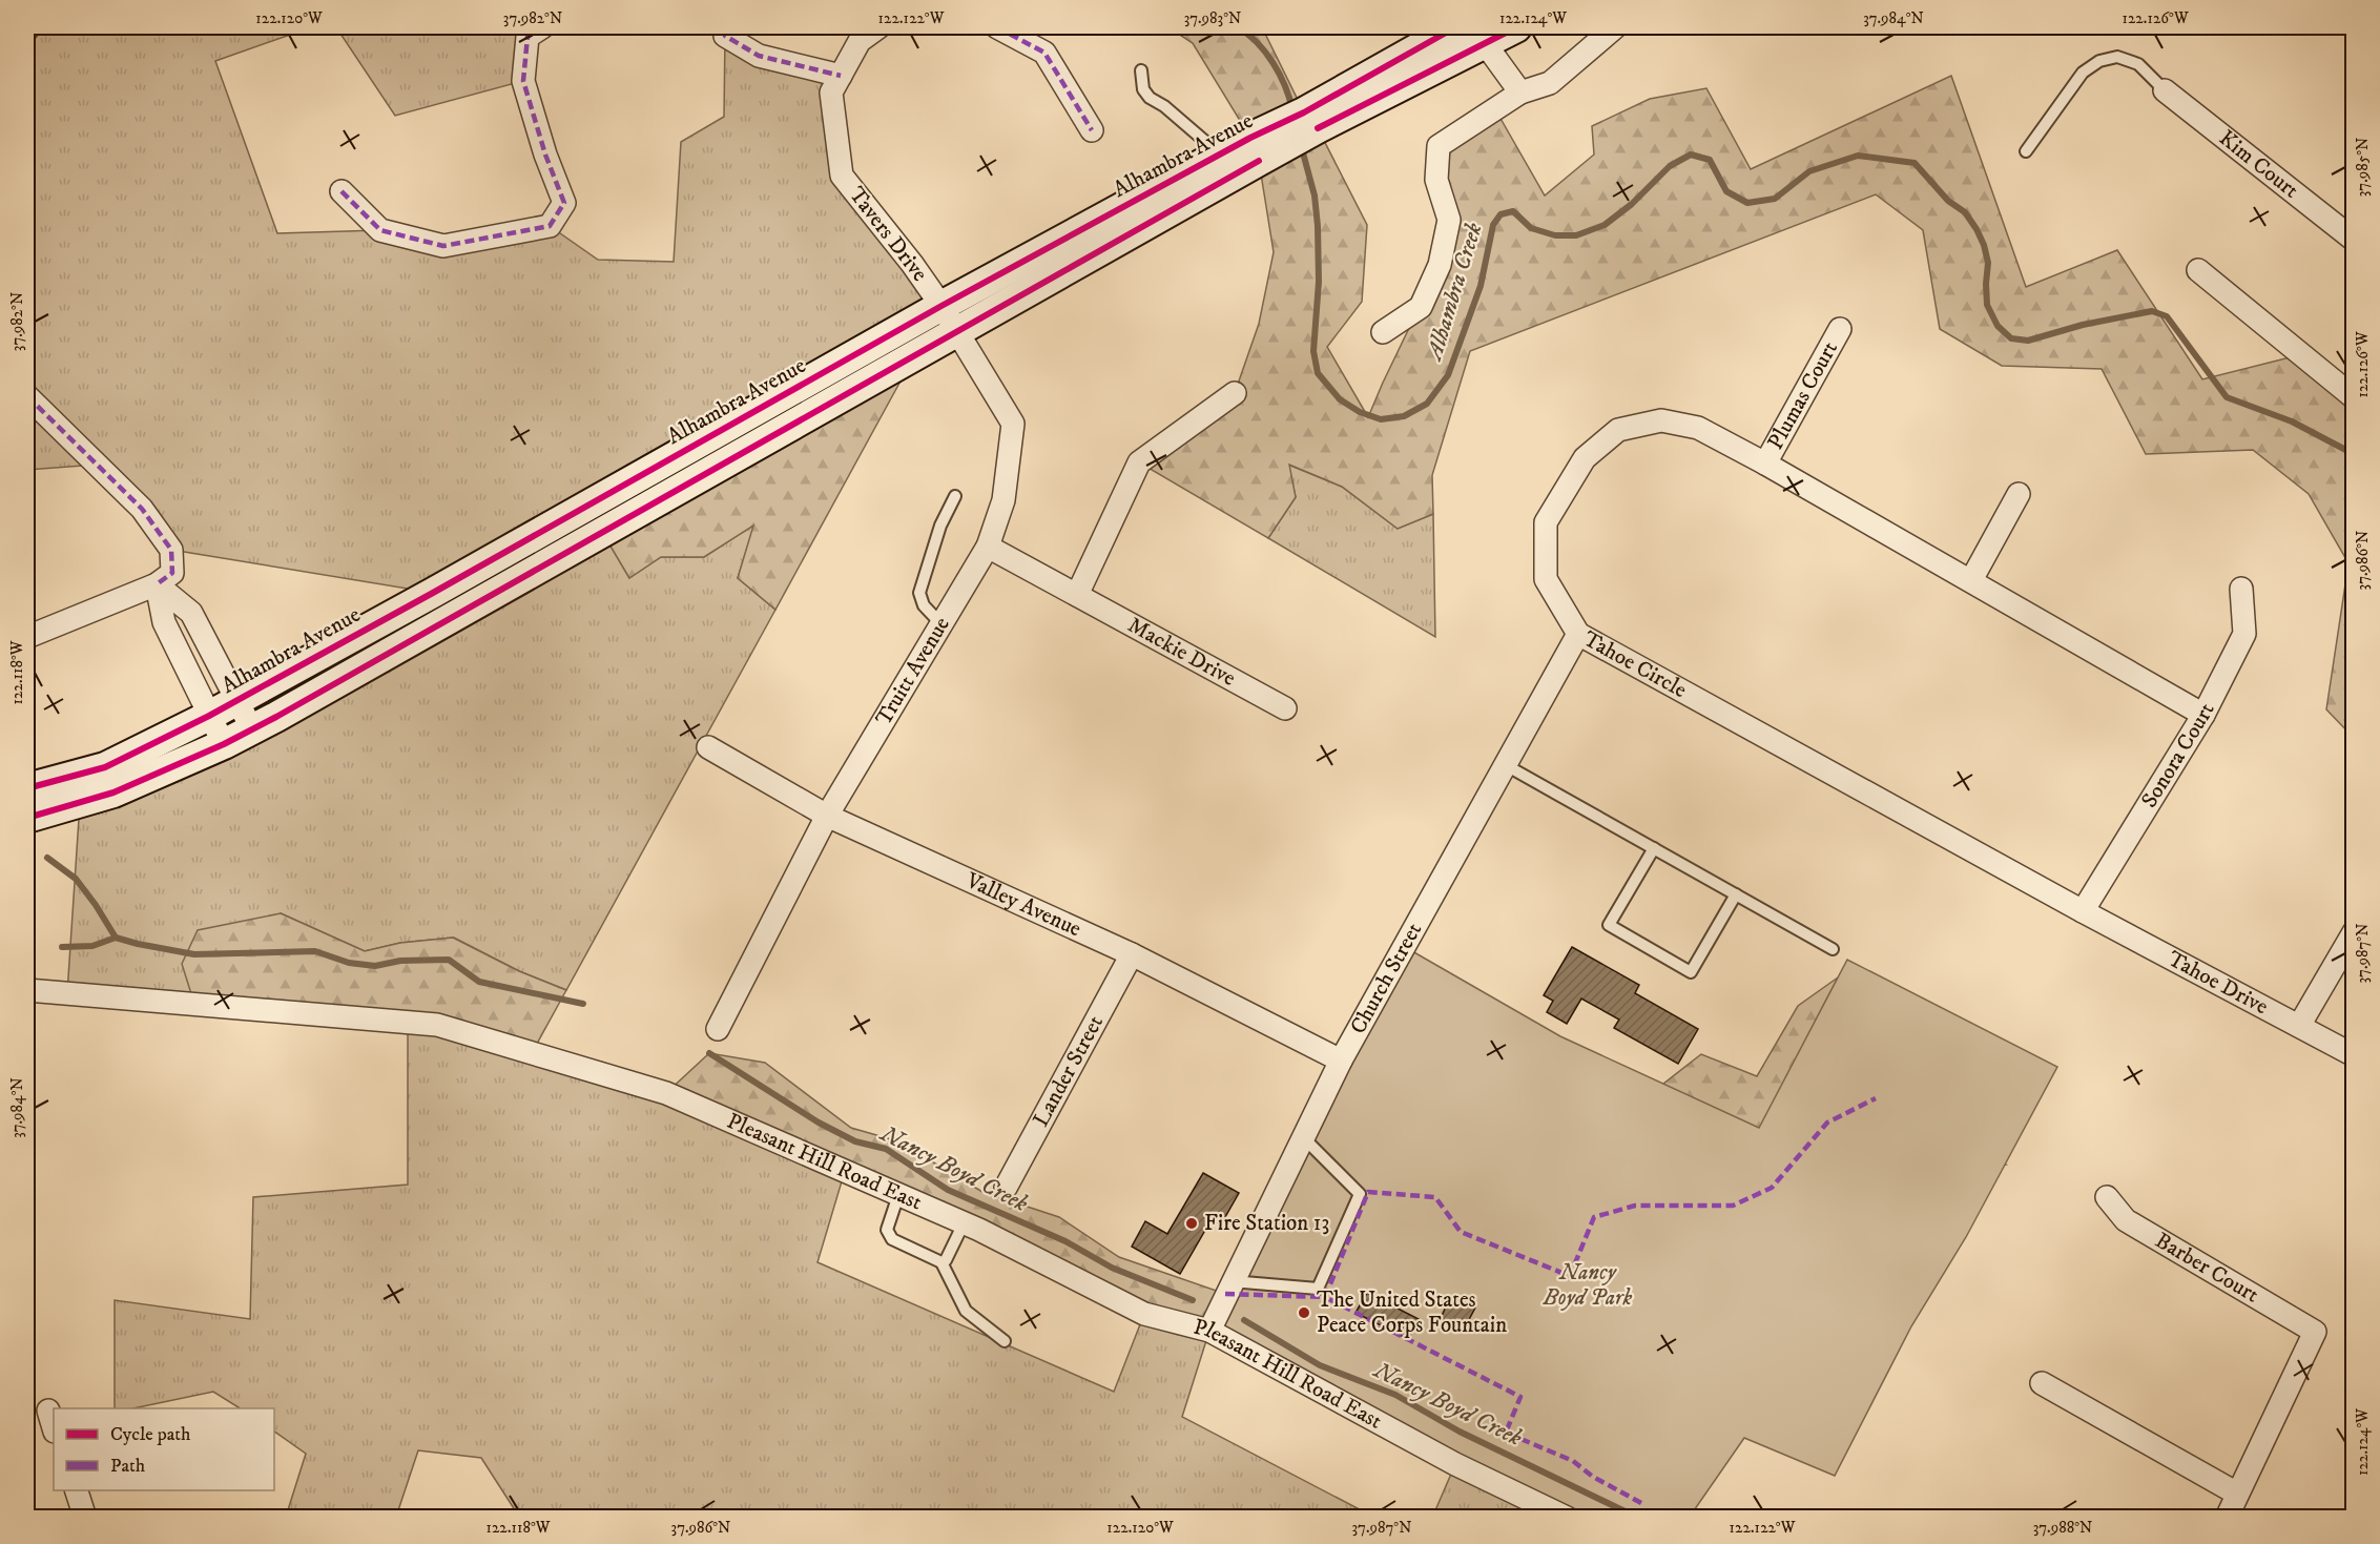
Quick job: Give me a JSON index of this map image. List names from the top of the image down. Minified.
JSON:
{"streets":{"main road":["Alhambra Avenue"],"street":["Kim Court","Tavers Drive","Plumas Court","Mackie Drive","Tahoe Circle","Truitt Avenue","Sonora Court","Valley Avenue","Church Street","Tahoe Drive","Lander Street","Pleasant Hill Road East","Barber Court"]},"crossings":[["Alhambra Avenue","Tavers Drive"],["Alhambra Avenue","Truitt Avenue"],["Tavers Drive","Truitt Avenue"],["Plumas Court","Tahoe Circle"],["Mackie Drive","Truitt Avenue"],["Tahoe Circle","Sonora Court"],["Tahoe Circle","Church Street"],["Tahoe Circle","Tahoe Drive"],["Truitt Avenue","Valley Avenue"],["Sonora Court","Tahoe Drive"],["Valley Avenue","Church Street"],["Valley Avenue","Lander Street"],["Church Street","Pleasant Hill Road East"]],"water":["Alhambra Creek","Nancy Boyd Creek"],"parks":["Nancy Boyd Park"],"places":["Fire Station 13","The United States Peace Corps Fountain"],"legend":["Cycle path","Path"],"coordinates":["122.120°W","37.982°N","122.122°W","37.983°N","122.124°W","37.984°N","122.126°W","37.985°N","37.986°N","122.118°W","37.987°N","37.988°N"]}
